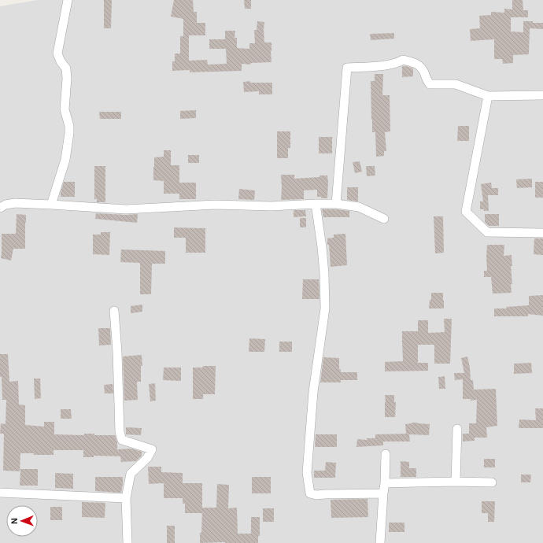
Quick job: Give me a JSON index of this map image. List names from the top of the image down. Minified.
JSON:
{"north":"left"}
